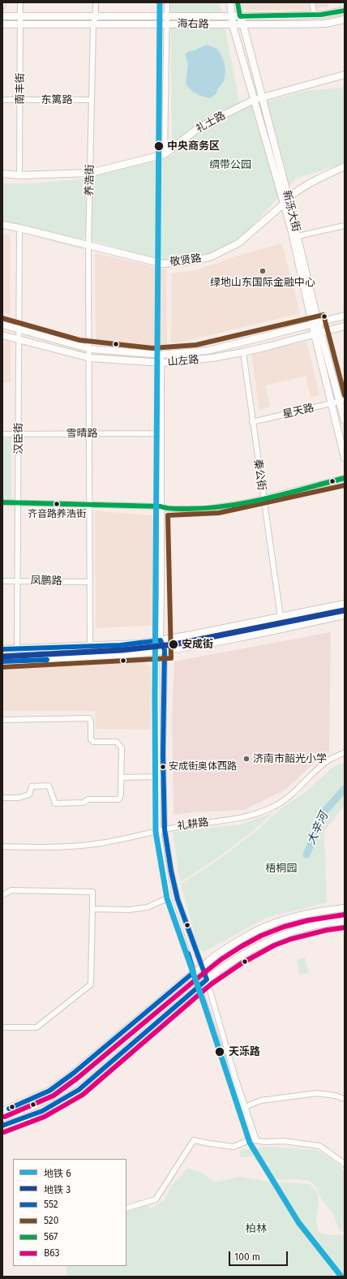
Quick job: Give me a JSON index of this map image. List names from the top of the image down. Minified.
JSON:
{"streets":{"main road":["海右路","礼士路","新泺大街","敬贤路","山左路"],"street":["南丰街","东篱路","养浩街","星天路","雪晴路","汉臣街","秦公街","凤鹏路","礼耕路"]},"crossings":[["海右路","南丰街"],["海右路","养浩街"],["海右路","新泺大街"],["南丰街","东篱路"],["南丰街","礼士路"],["东篱路","养浩街"],["礼士路","养浩街"],["礼士路","新泺大街"],["养浩街","敬贤路"],["养浩街","山左路"],["养浩街","雪晴路"],["养浩街","凤鹏路"],["新泺大街","敬贤路"],["新泺大街","山左路"],["新泺大街","星天路"],["敬贤路","汉臣街"],["山左路","汉臣街"],["山左路","秦公街"],["星天路","秦公街"],["雪晴路","汉臣街"],["汉臣街","凤鹏路"]],"water":["大辛河"],"parks":["绸带公园","梧桐园","柏林"],"places":["中央商务区","绿地山东国际金融中心","齐音路养浩街","安成街","济南市韶光小学","安成街奥体西路","天泺路"],"lines":["metro line 6","transit line 567","transit line 520","metro line 3","transit line 552","transit line B63"],"legend":["地铁 6","地铁 3","552","520","567","B63"],"scale_bar":"100 m"}
